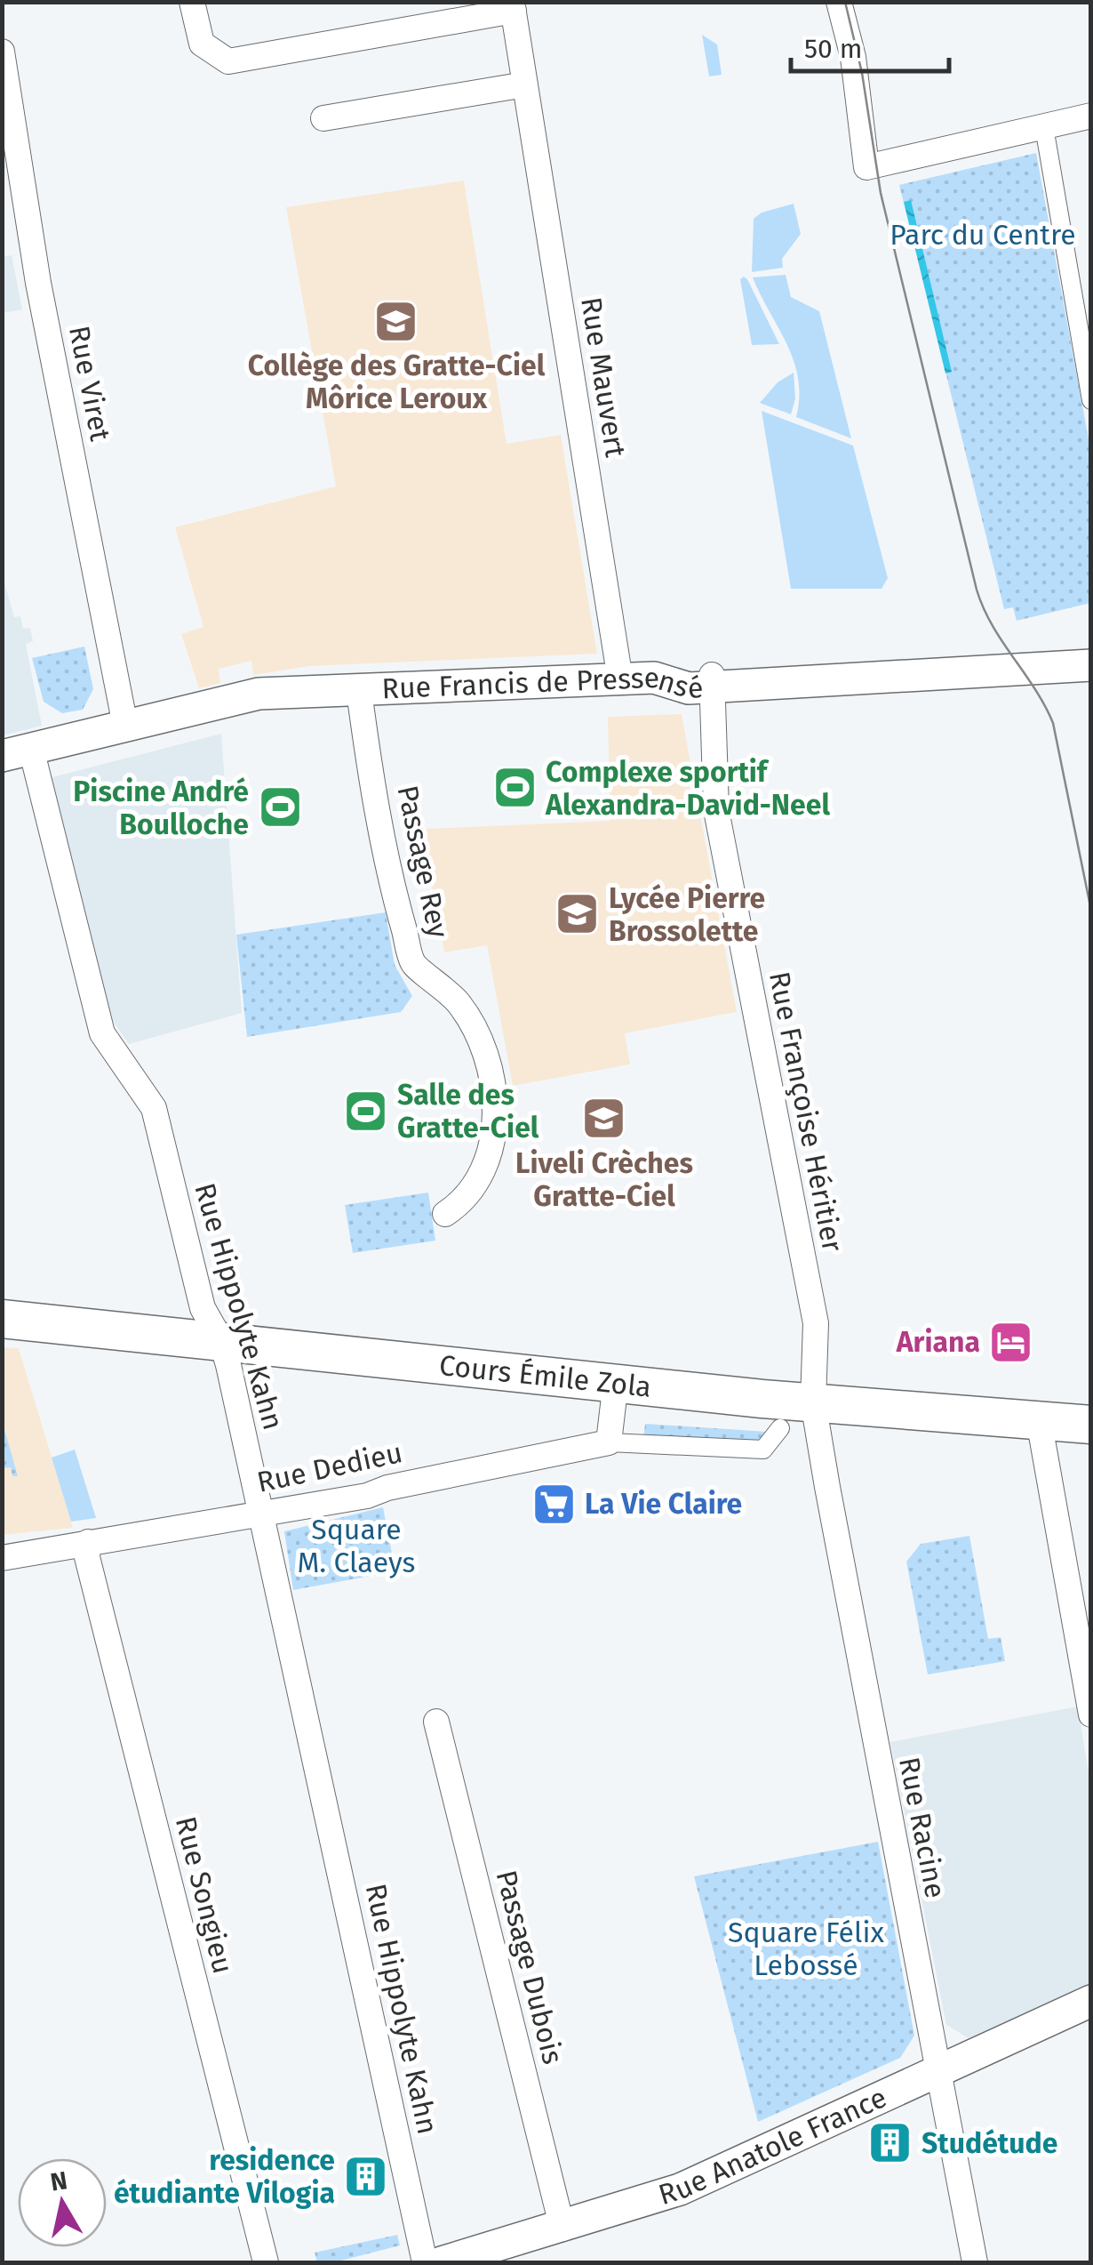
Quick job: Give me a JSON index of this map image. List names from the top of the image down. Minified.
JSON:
{"streets":{"main road":["Cours Émile Zola"],"street":["Rue Mauvert","Rue Viret","Rue Francis de Pressensé","Passage Rey","Rue Françoise Héritier","Rue Hippolyte Kahn","Rue Dedieu","Rue Racine","Rue Songieu","Passage Dubois","Rue Anatole France"]},"crossings":[["Rue Mauvert","Rue Francis de Pressensé"],["Rue Viret","Rue Francis de Pressensé"],["Rue Francis de Pressensé","Passage Rey"],["Rue Francis de Pressensé","Rue Françoise Héritier"],["Rue Francis de Pressensé","Rue Hippolyte Kahn"],["Rue Françoise Héritier","Cours Émile Zola"],["Rue Françoise Héritier","Rue Racine"],["Rue Hippolyte Kahn","Cours Émile Zola"],["Rue Hippolyte Kahn","Rue Dedieu"],["Cours Émile Zola","Rue Racine"],["Rue Dedieu","Rue Songieu"],["Rue Racine","Rue Anatole France"],["Passage Dubois","Rue Anatole France"]],"parks":["Parc du Centre","Square M. Claeys","Square Félix Lebossé"],"places":{"school or university":["Collège des Gratte-Ciel Môrice Leroux","Lycée Pierre Brossolette","Liveli Crèches Gratte-Ciel"],"sports":["Complexe sportif Alexandra-David-Neel","Piscine André Boulloche","Salle des Gratte-Ciel"],"hotel":["Ariana"],"supermarket":["La Vie Claire"],"building":["Studétude","residence étudiante Vilogia"]},"scale_bar":"50 m","north":"top"}
